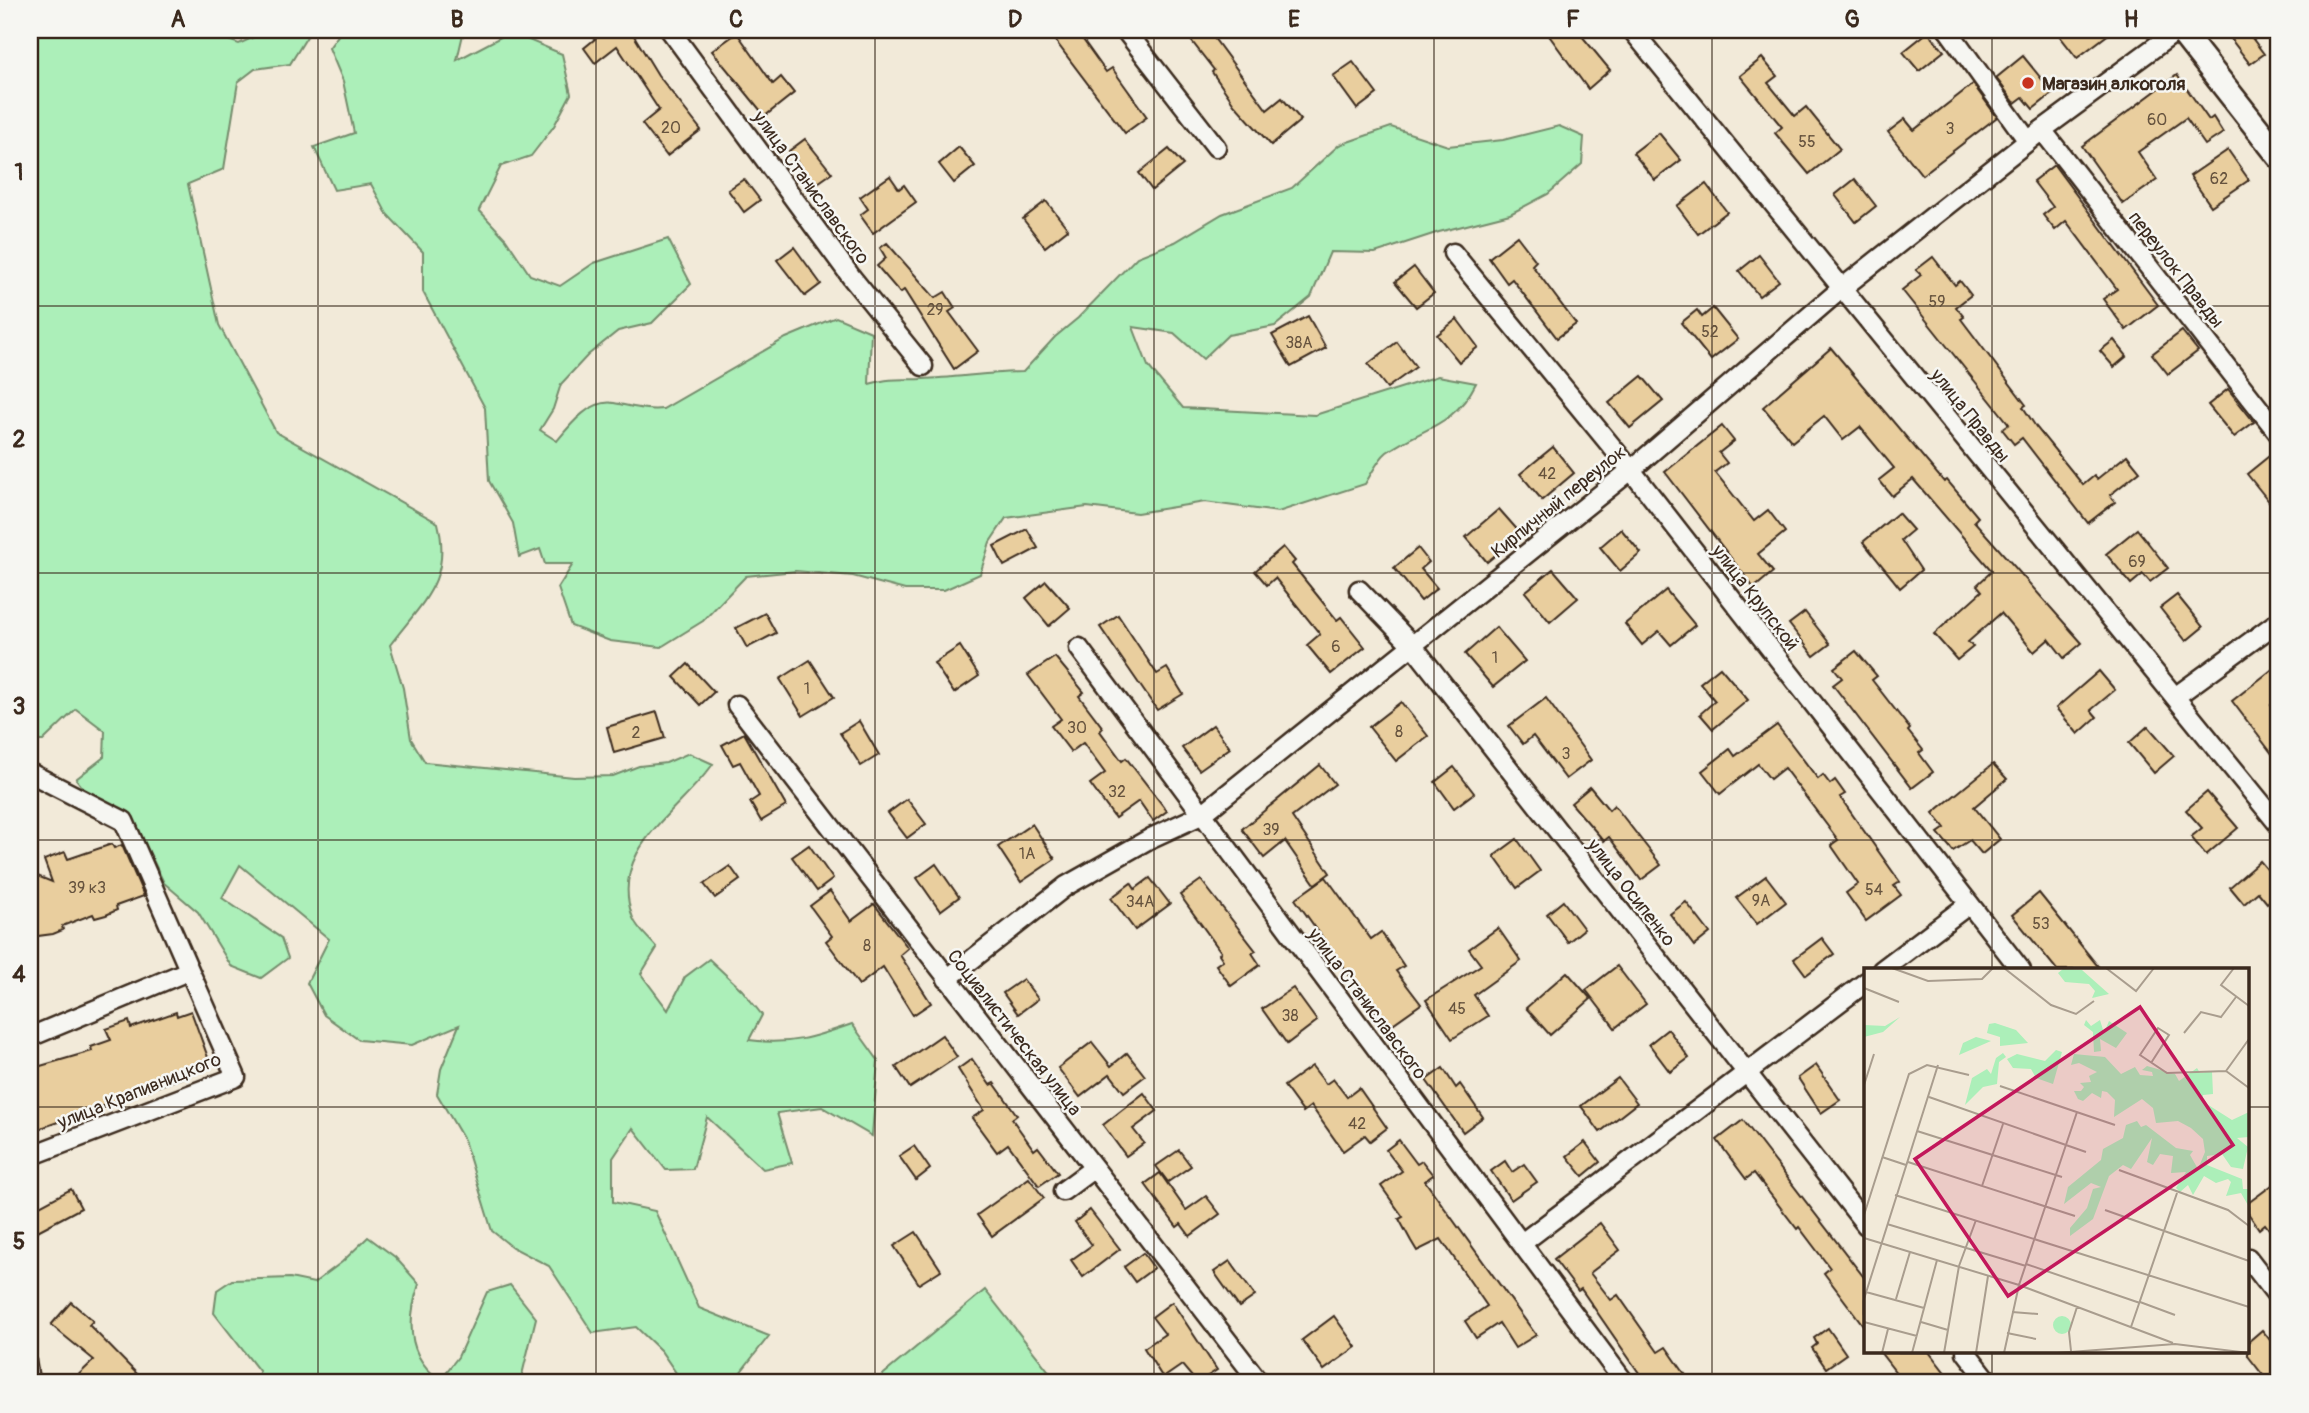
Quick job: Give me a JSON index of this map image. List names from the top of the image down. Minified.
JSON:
{"streets":{"street":["улица Станиславского","переулок Правды","улица Правды","Кирпичный переулок","улица Крупской","улица Осипенко","Социалистическая улица","улица Крапивницкого"]},"crossings":[["улица Станиславского","Кирпичный переулок"],["переулок Правды","Кирпичный переулок"],["улица Правды","Кирпичный переулок"],["Кирпичный переулок","улица Крупской"],["Кирпичный переулок","улица Осипенко"],["Кирпичный переулок","Социалистическая улица"]],"places":["Магазин алкоголя"],"house_numbers":["60","20","3","55","62","59","29","52","38А","42","69","6","1","1","30","8","2","3","32","39","1А","39 к3","54","9А","34А","53","8","45","38","42"],"grid":{"columns":["A","B","C","D","E","F","G","H"],"rows":["1","2","3","4","5"]}}
